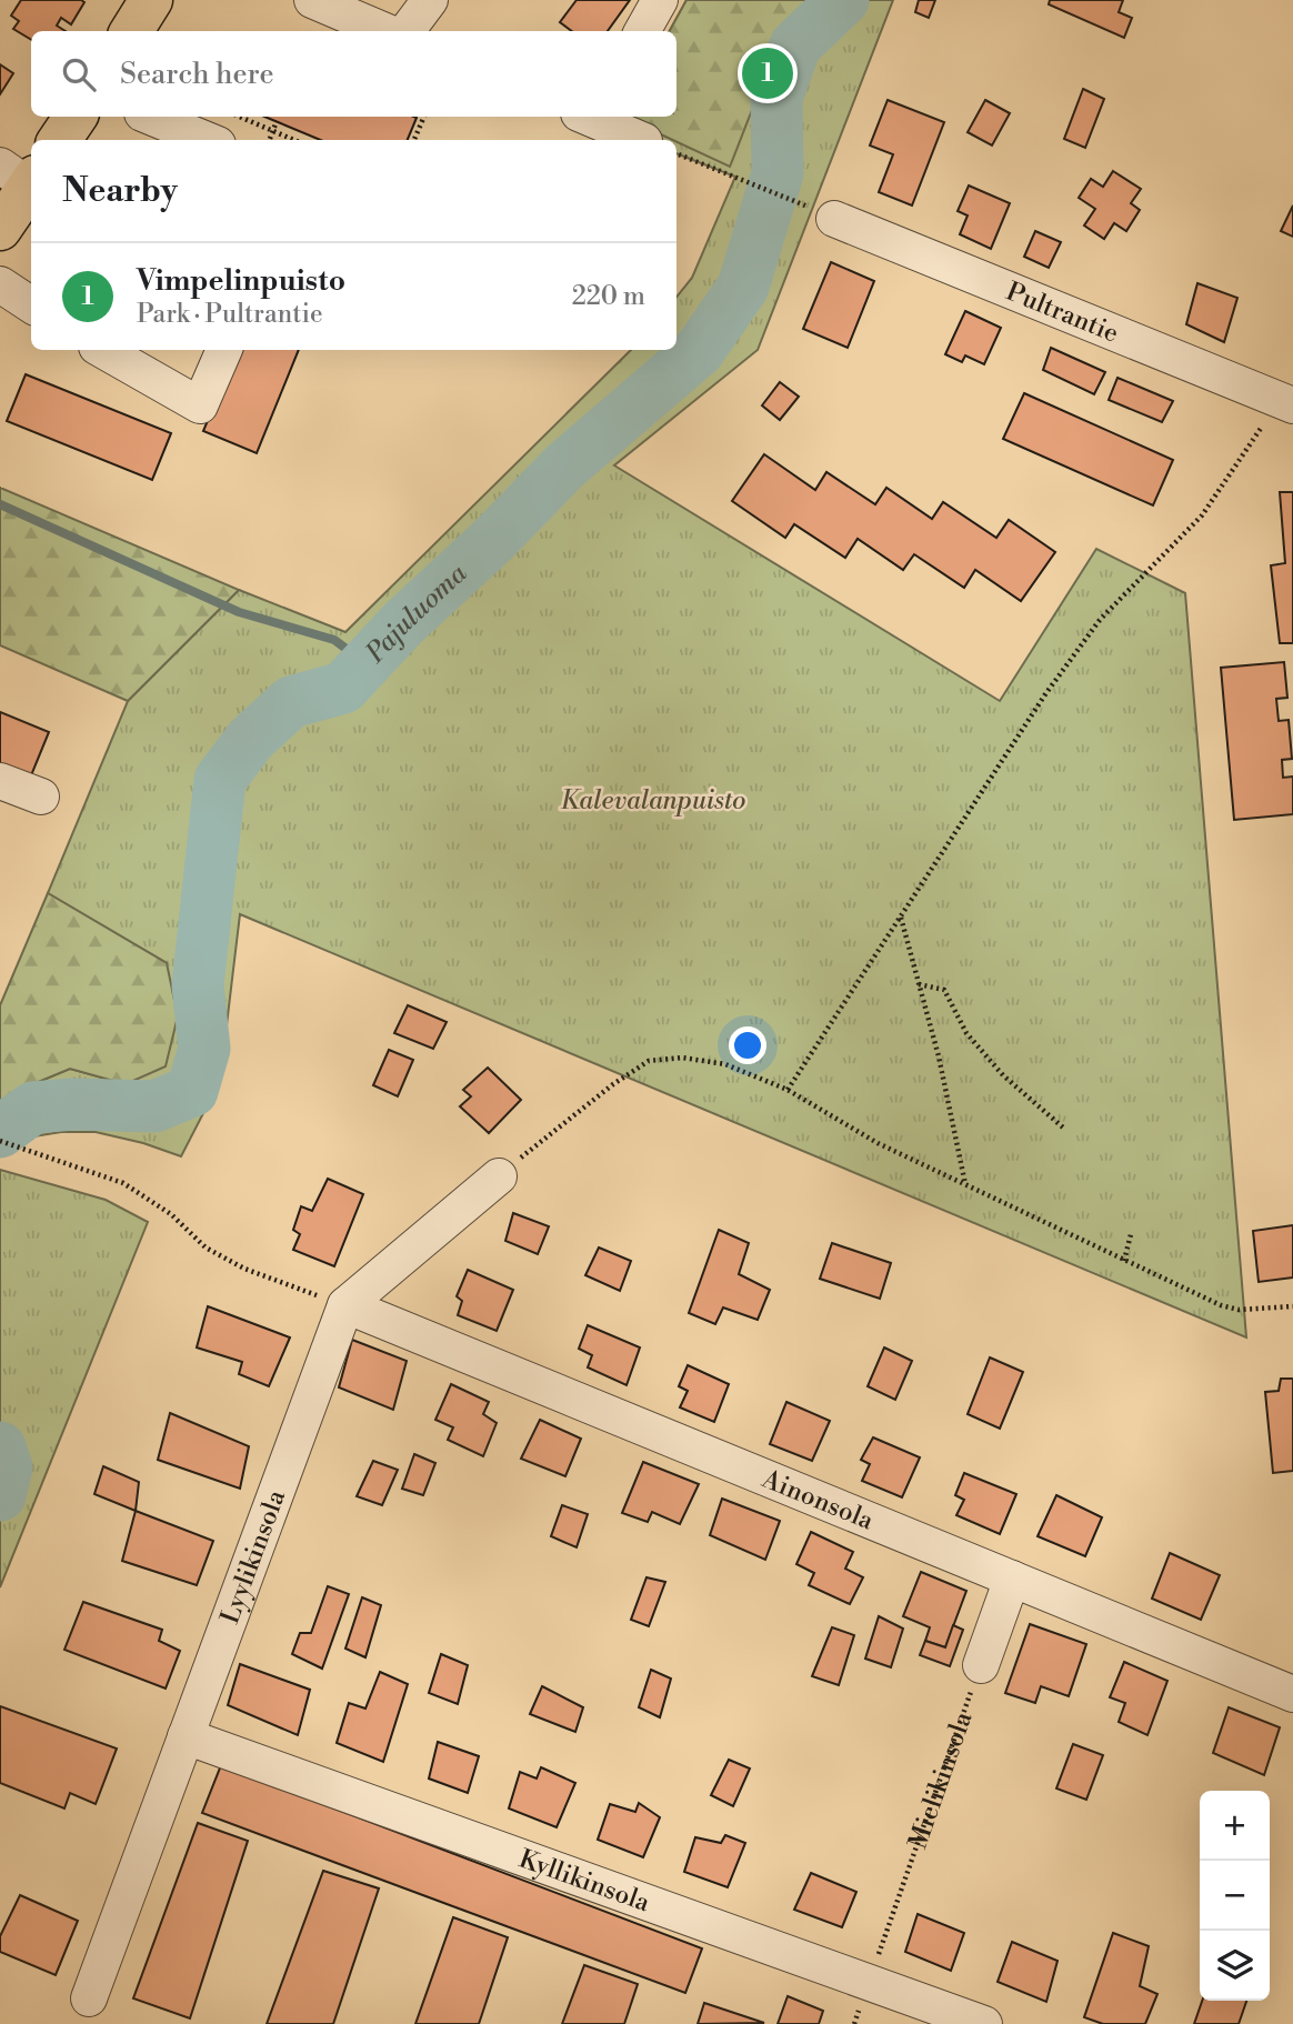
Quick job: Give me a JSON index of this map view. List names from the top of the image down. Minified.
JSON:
{"streets":{"street":["Pultrantie","Ainonsola","Lyylikinsola","Kyllikinsola"],"path":["Mielikinsola"]},"crossings":[["Ainonsola","Lyylikinsola"],["Lyylikinsola","Kyllikinsola"],["Mielikinsola","Kyllikinsola"]],"water":["Pajuluoma"],"parks":["Kalevalanpuisto"],"page":{"search":"Search here","pins":"1","heading":"Nearby","list":[{"mark":"1","name":"Vimpelinpuisto","note":"Park · Pultrantie","value":"220 m"}],"map_buttons":["+","−"]}}
